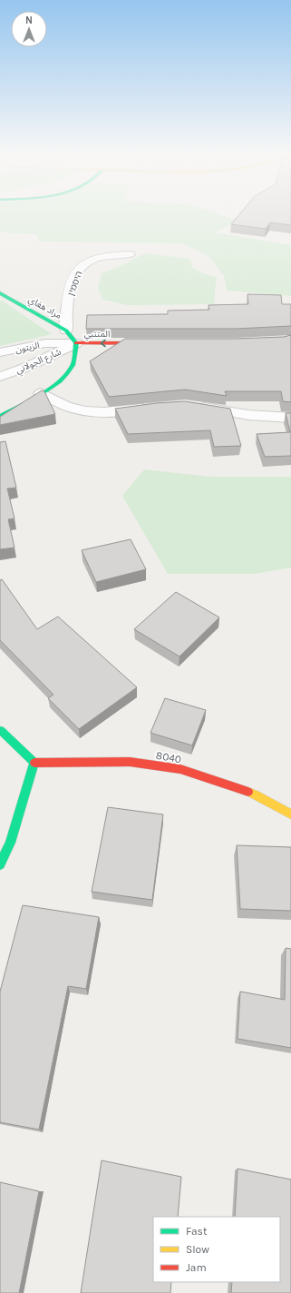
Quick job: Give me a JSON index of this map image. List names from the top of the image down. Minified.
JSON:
{"streets":{"street":["היסמין","مراد هغاي","المتنبي","الزيتون","شارع الجولاني","8040"]},"crossings":[["היסמין","مراد هغاي"],["مراد هغاي","المتنبي"],["مراد هغاي","الزيتون"],["مراد هغاي","شارع الجولاني"],["المتنبي","الزيتون"],["المتنبي","شارع الجولاني"],["الزيتون","شارع الجولاني"]],"legend":["Fast","Slow","Jam"],"north":"top"}
